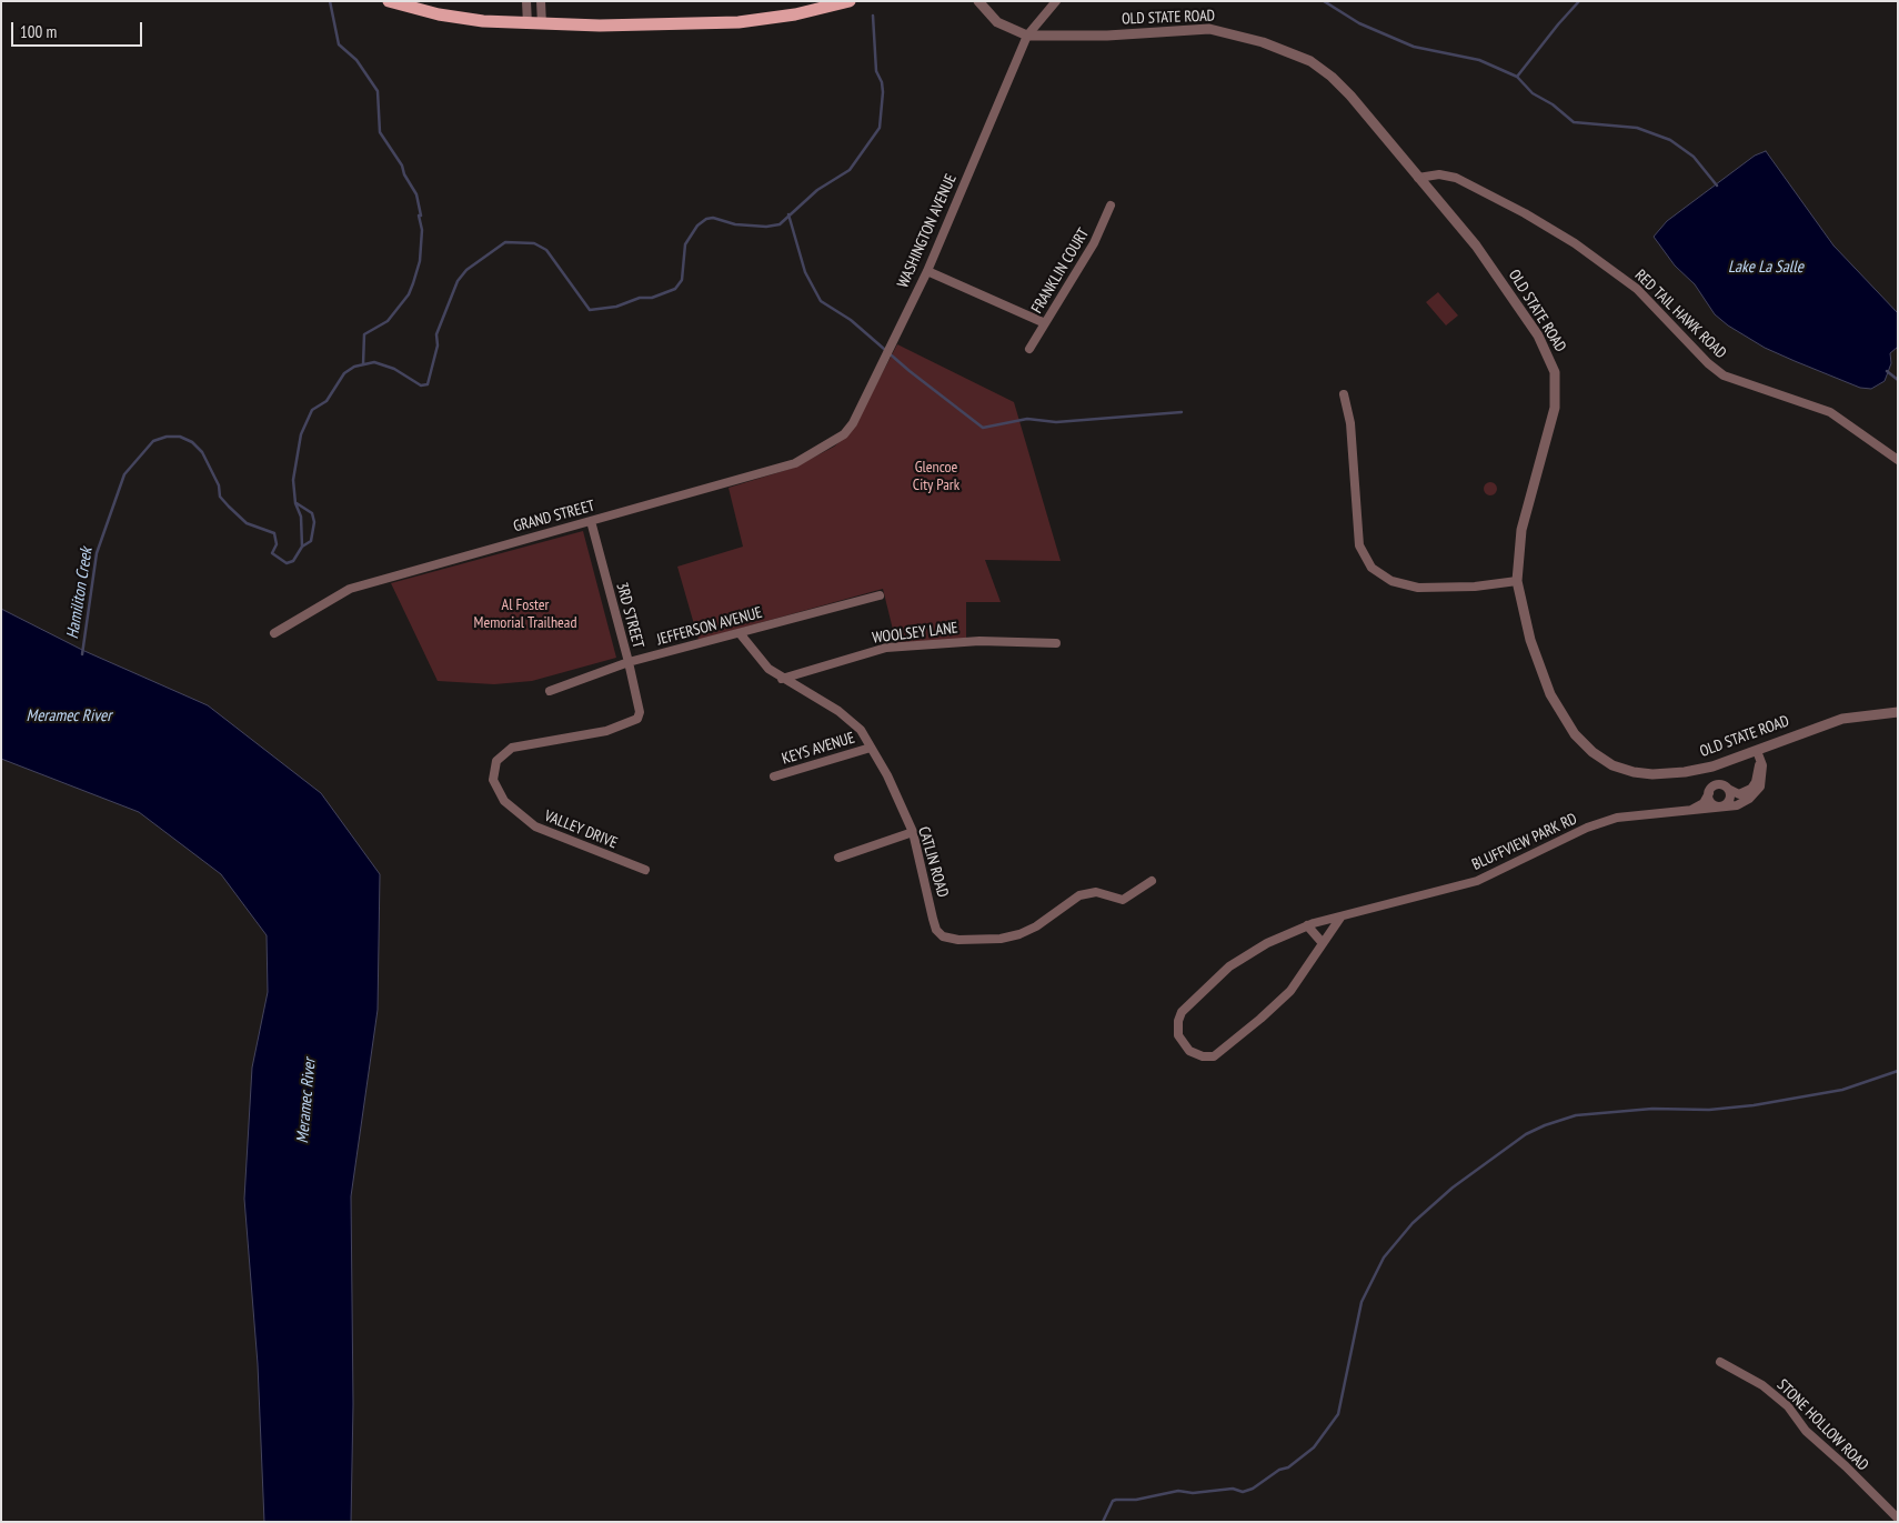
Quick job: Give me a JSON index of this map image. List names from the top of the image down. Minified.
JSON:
{"streets":{"street":["OLD STATE ROAD","WASHINGTON AVENUE","FRANKLIN COURT","RED TAIL HAWK ROAD","GRAND STREET","3RD STREET","JEFFERSON AVENUE","WOOLSEY LANE","KEYS AVENUE","VALLEY DRIVE","BLUFFVIEW PARK RD","CATLIN ROAD","STONE HOLLOW ROAD"]},"crossings":[["OLD STATE ROAD","WASHINGTON AVENUE"],["OLD STATE ROAD","RED TAIL HAWK ROAD"],["OLD STATE ROAD","BLUFFVIEW PARK RD"],["WASHINGTON AVENUE","GRAND STREET"],["GRAND STREET","3RD STREET"],["3RD STREET","JEFFERSON AVENUE"],["3RD STREET","VALLEY DRIVE"],["JEFFERSON AVENUE","CATLIN ROAD"],["WOOLSEY LANE","CATLIN ROAD"],["KEYS AVENUE","CATLIN ROAD"]],"water":["Lake La Salle","Hamiliton Creek","Meramec River"],"parks":["Glencoe City Park","Al Foster Memorial Trailhead"],"scale_bar":"100 m"}
